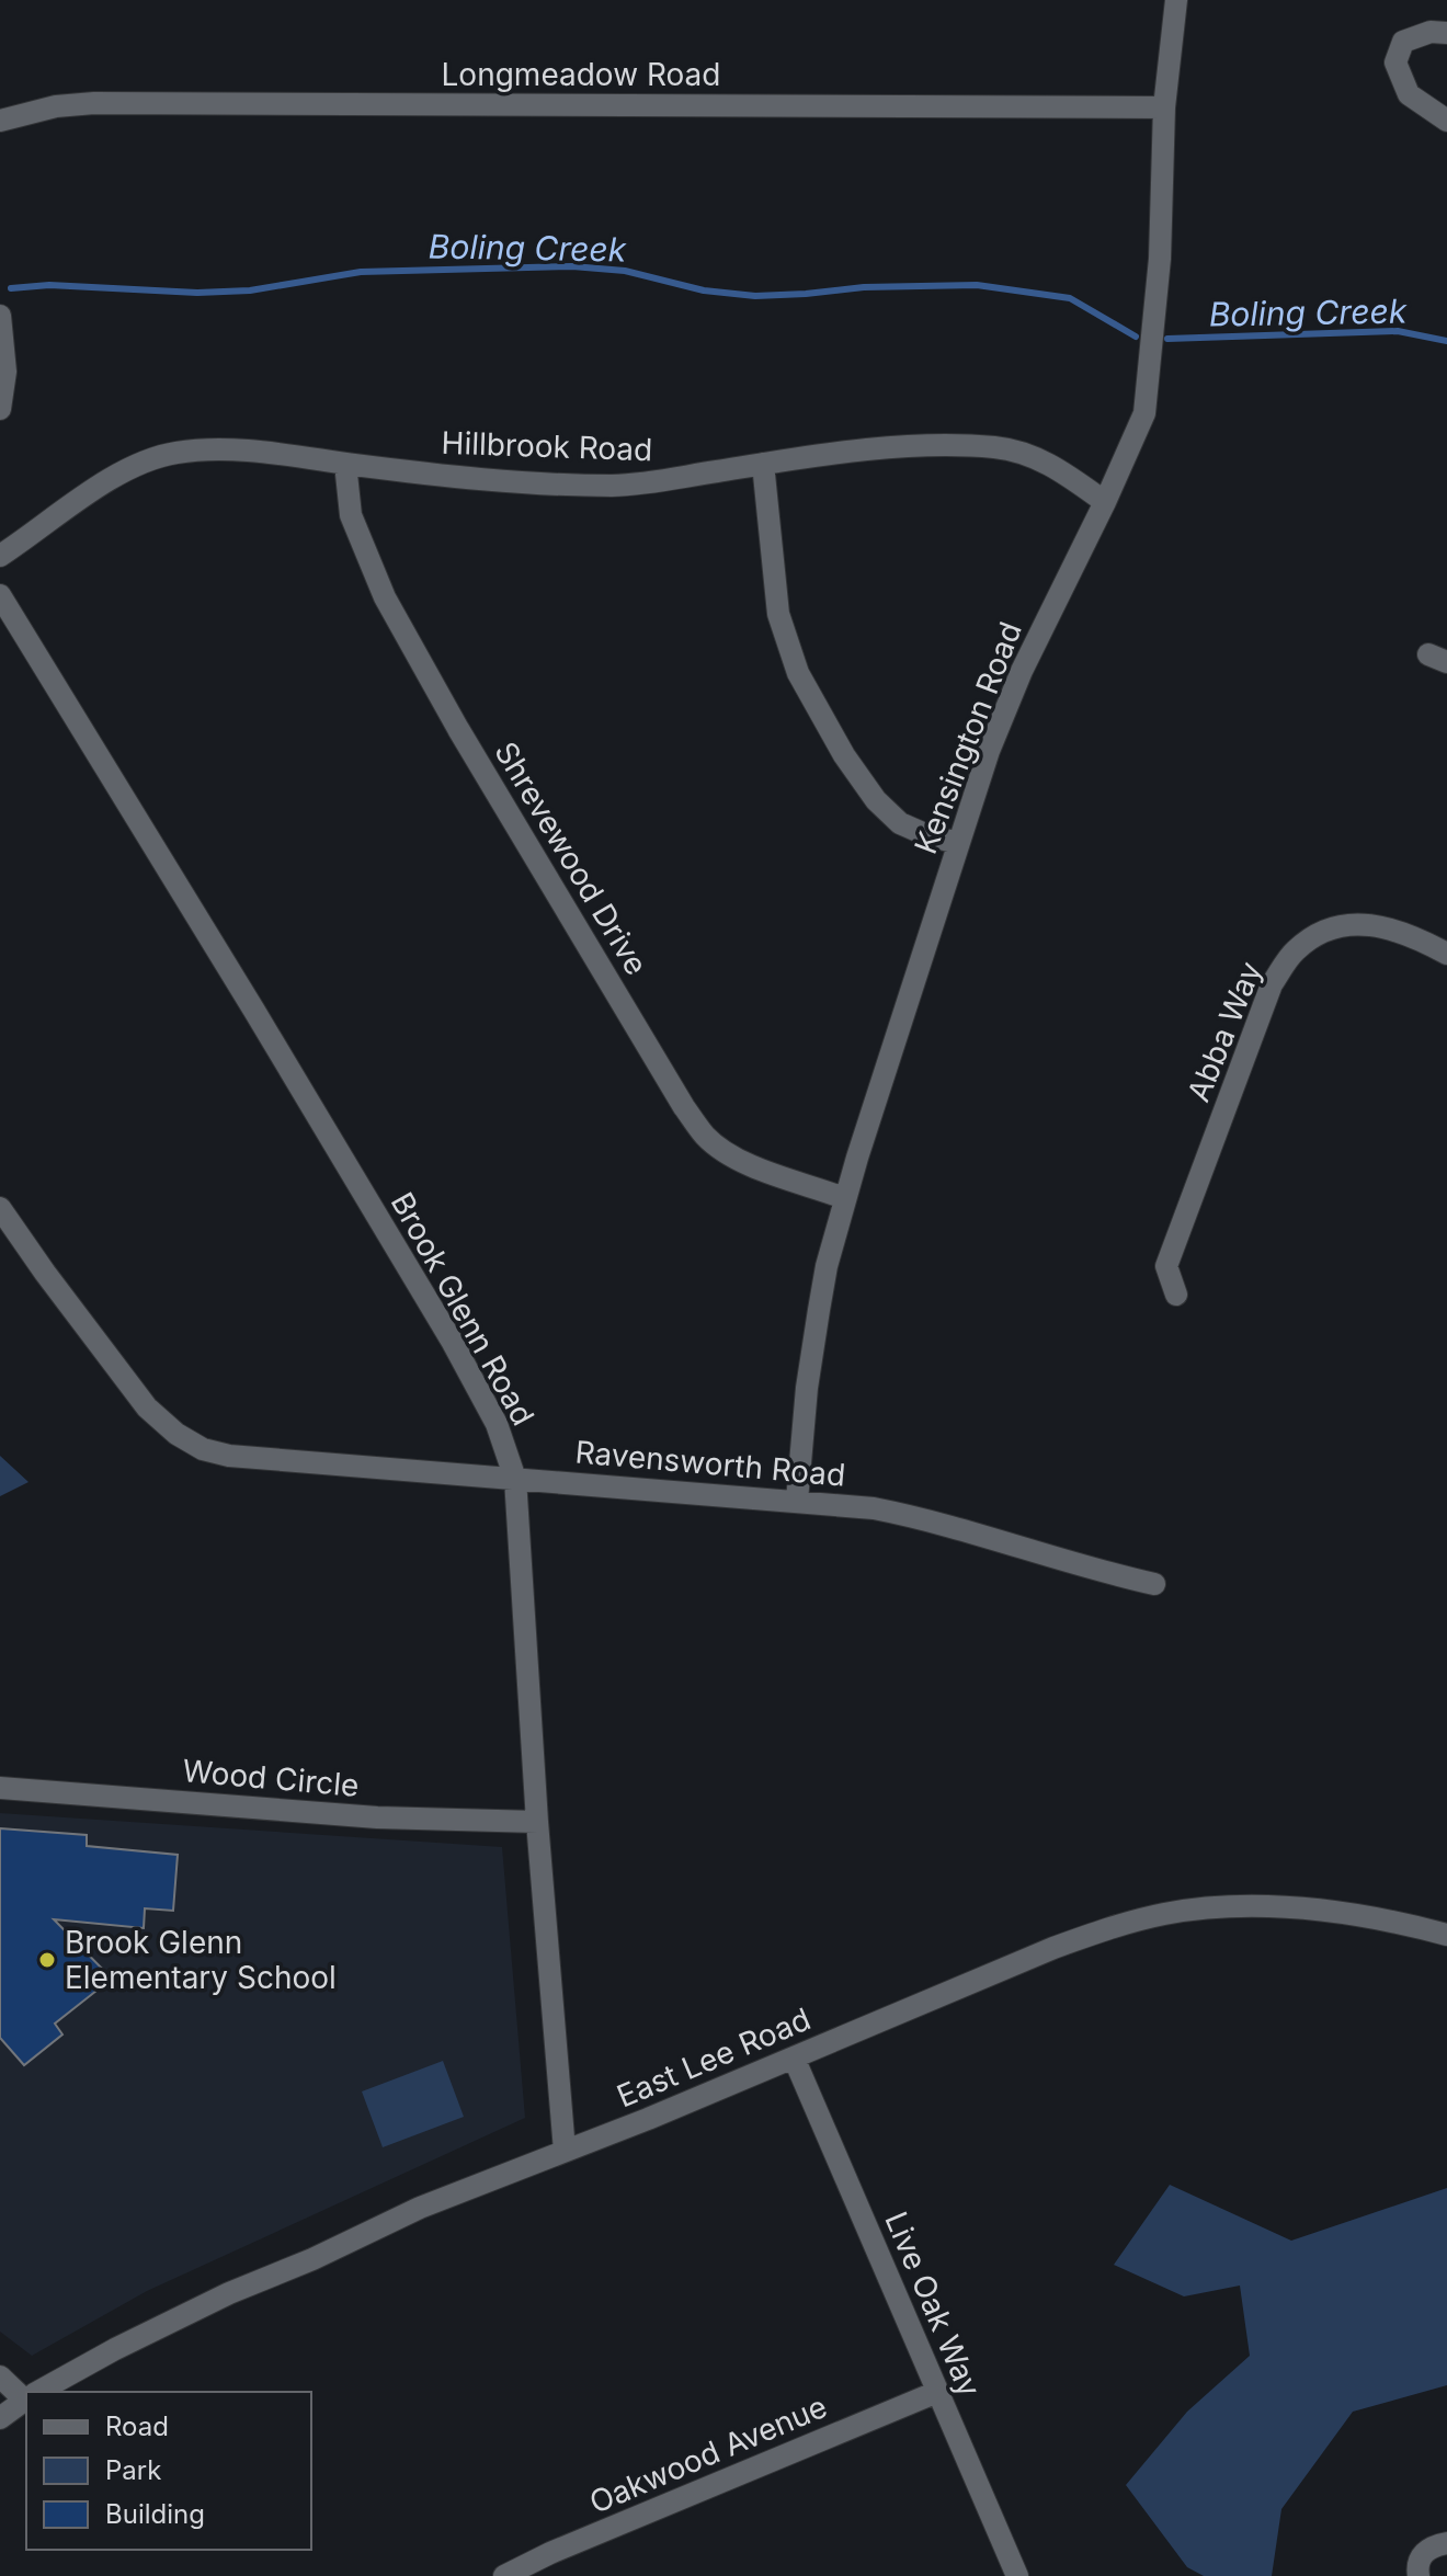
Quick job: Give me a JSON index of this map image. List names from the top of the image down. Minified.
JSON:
{"streets":{"street":["Longmeadow Road","Hillbrook Road","Kensington Road","Shrevewood Drive","Abba Way","Brook Glenn Road","Ravensworth Road","Wood Circle","East Lee Road","Live Oak Way","Oakwood Avenue"]},"crossings":[["Longmeadow Road","Kensington Road"],["Hillbrook Road","Kensington Road"],["Hillbrook Road","Shrevewood Drive"],["Kensington Road","Shrevewood Drive"],["Kensington Road","Ravensworth Road"],["Brook Glenn Road","Ravensworth Road"],["Brook Glenn Road","Wood Circle"],["Brook Glenn Road","East Lee Road"],["East Lee Road","Live Oak Way"],["Live Oak Way","Oakwood Avenue"]],"water":["Boling Creek"],"places":["Brook Glenn Elementary School"],"legend":["Road","Park","Building"]}
